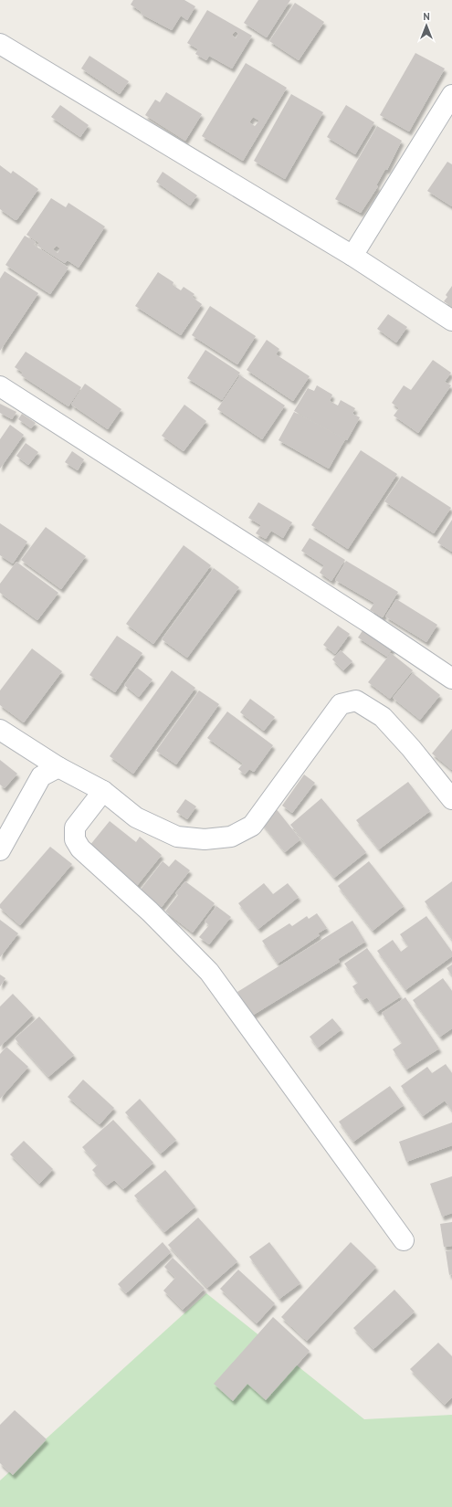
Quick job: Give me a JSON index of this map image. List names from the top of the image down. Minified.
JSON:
{"north":"top"}
